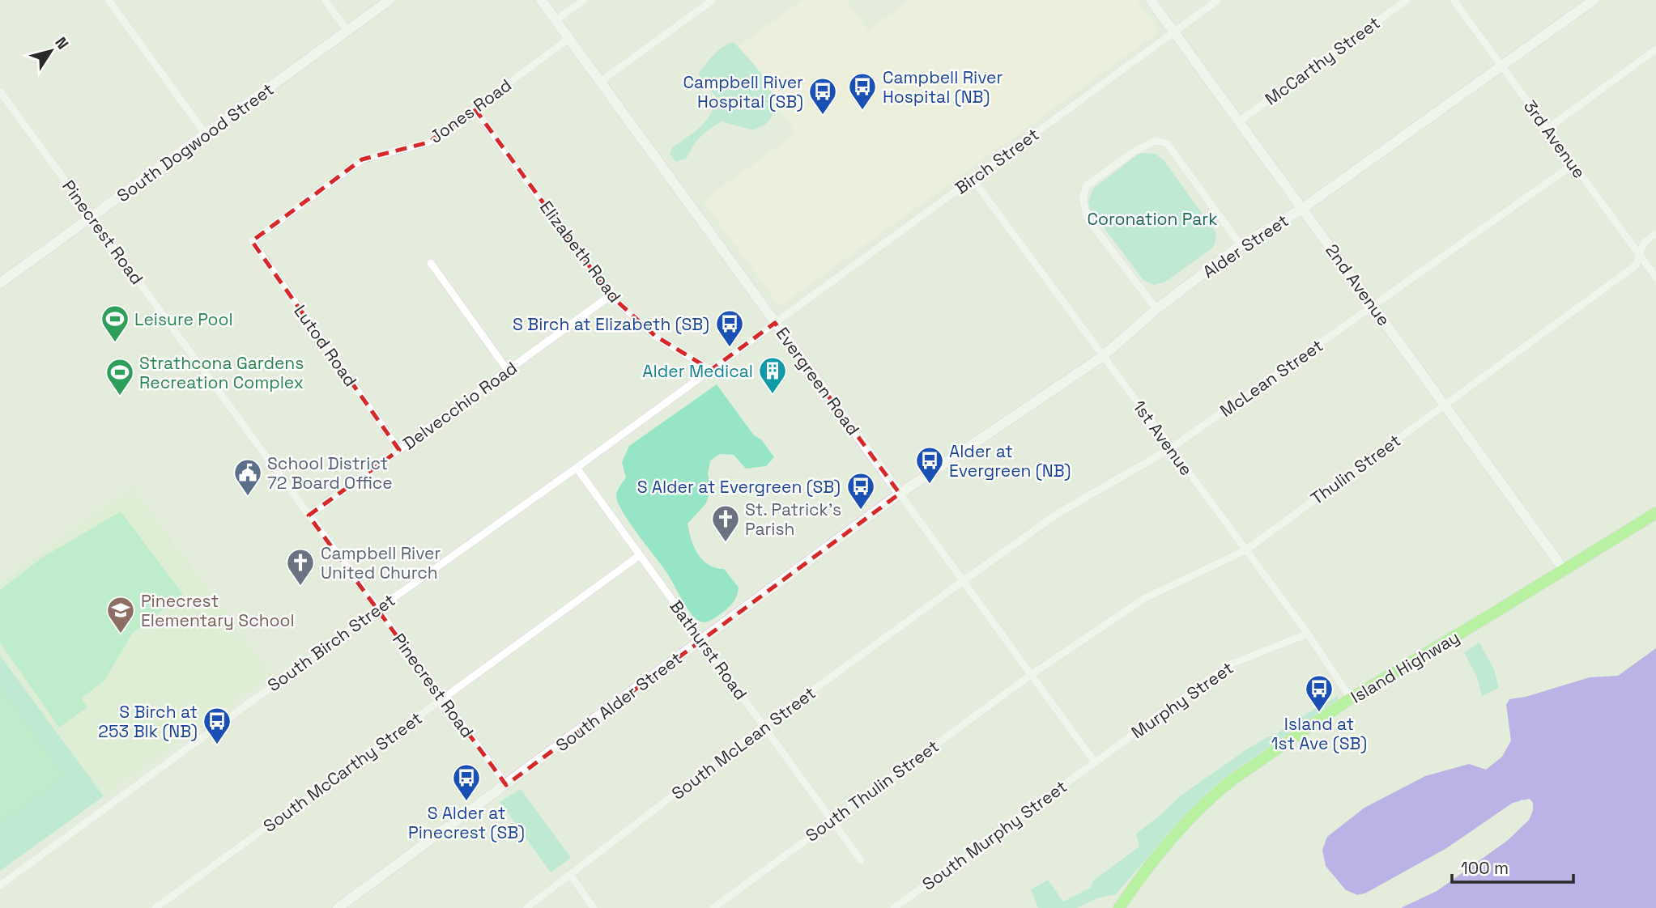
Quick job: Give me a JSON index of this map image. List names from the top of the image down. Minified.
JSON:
{"streets":{"main road":["Island Highway"],"street":["McCarthy Street","Jones Road","3rd Avenue","South Dogwood Street","Birch Street","Pinecrest Road","Alder Street","Elizabeth Road","2nd Avenue","Lutod Road","McLean Street","Evergreen Road","Delvecchio Road","1st Avenue","Thulin Street","South Birch Street","Bathurst Road","Murphy Street","South Alder Street","South McLean Street","South McCarthy Street","South Thulin Street","South Murphy Street"]},"crossings":[["McCarthy Street","2nd Avenue"],["Jones Road","Elizabeth Road"],["Jones Road","Lutod Road"],["Jones Road","Evergreen Road"],["3rd Avenue","Alder Street"],["3rd Avenue","McLean Street"],["3rd Avenue","Thulin Street"],["South Dogwood Street","Pinecrest Road"],["Birch Street","2nd Avenue"],["Birch Street","Evergreen Road"],["Birch Street","1st Avenue"],["Birch Street","South Birch Street"],["Pinecrest Road","Delvecchio Road"],["Pinecrest Road","South Birch Street"],["Pinecrest Road","South Alder Street"],["Pinecrest Road","South McCarthy Street"],["Alder Street","2nd Avenue"],["Alder Street","Evergreen Road"],["Alder Street","1st Avenue"],["Alder Street","South Alder Street"],["Elizabeth Road","Delvecchio Road"],["Elizabeth Road","South Birch Street"],["2nd Avenue","McLean Street"],["2nd Avenue","Thulin Street"],["2nd Avenue","Island Highway"],["Lutod Road","Delvecchio Road"],["McLean Street","Evergreen Road"],["McLean Street","1st Avenue"],["McLean Street","South McLean Street"],["Evergreen Road","Thulin Street"],["Evergreen Road","South Birch Street"],["Evergreen Road","Murphy Street"],["Evergreen Road","South Alder Street"],["Evergreen Road","South McLean Street"],["Evergreen Road","South Thulin Street"],["Evergreen Road","South Murphy Street"],["1st Avenue","Thulin Street"],["1st Avenue","Island Highway"],["1st Avenue","Murphy Street"],["Thulin Street","South Thulin Street"],["South Birch Street","Bathurst Road"],["Bathurst Road","South Alder Street"],["Bathurst Road","South McLean Street"],["Bathurst Road","South McCarthy Street"],["Bathurst Road","South Thulin Street"],["Murphy Street","South Murphy Street"]],"parks":["Coronation Park"],"places":{"bus stop":["Campbell River Hospital (NB)","Campbell River Hospital (SB)","S Birch at Elizabeth (SB)","Alder at Evergreen (NB)","S Alder at Evergreen (SB)","Island at 1st Ave (SB)","S Birch at 253 Blk (NB)","S Alder at Pinecrest (SB)"],"sports":["Leisure Pool","Strathcona Gardens Recreation Complex"],"building":["Alder Medical"],"public building":["School District 72 Board Office"],"church":["St. Patrick's Parish","Campbell River United Church"],"school or university":["Pinecrest Elementary School"]},"scale_bar":"100 m","north":"top right"}
